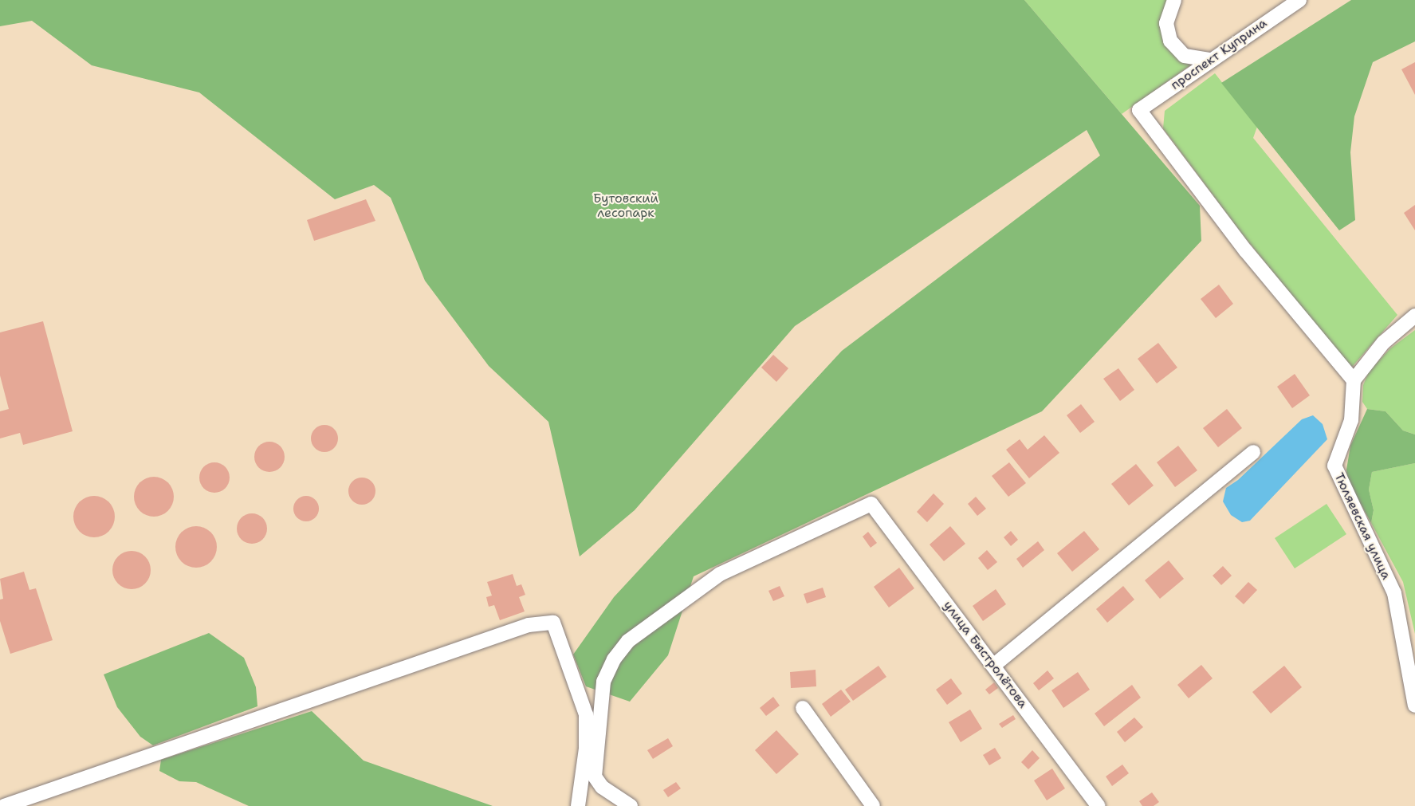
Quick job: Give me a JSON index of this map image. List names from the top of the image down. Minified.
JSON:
{"streets":{"street":["проспект Куприна","Тюляевская улица","улица Быстролётова"]},"crossings":[["проспект Куприна","Тюляевская улица"]],"parks":["Бутовский лесопарк"]}
